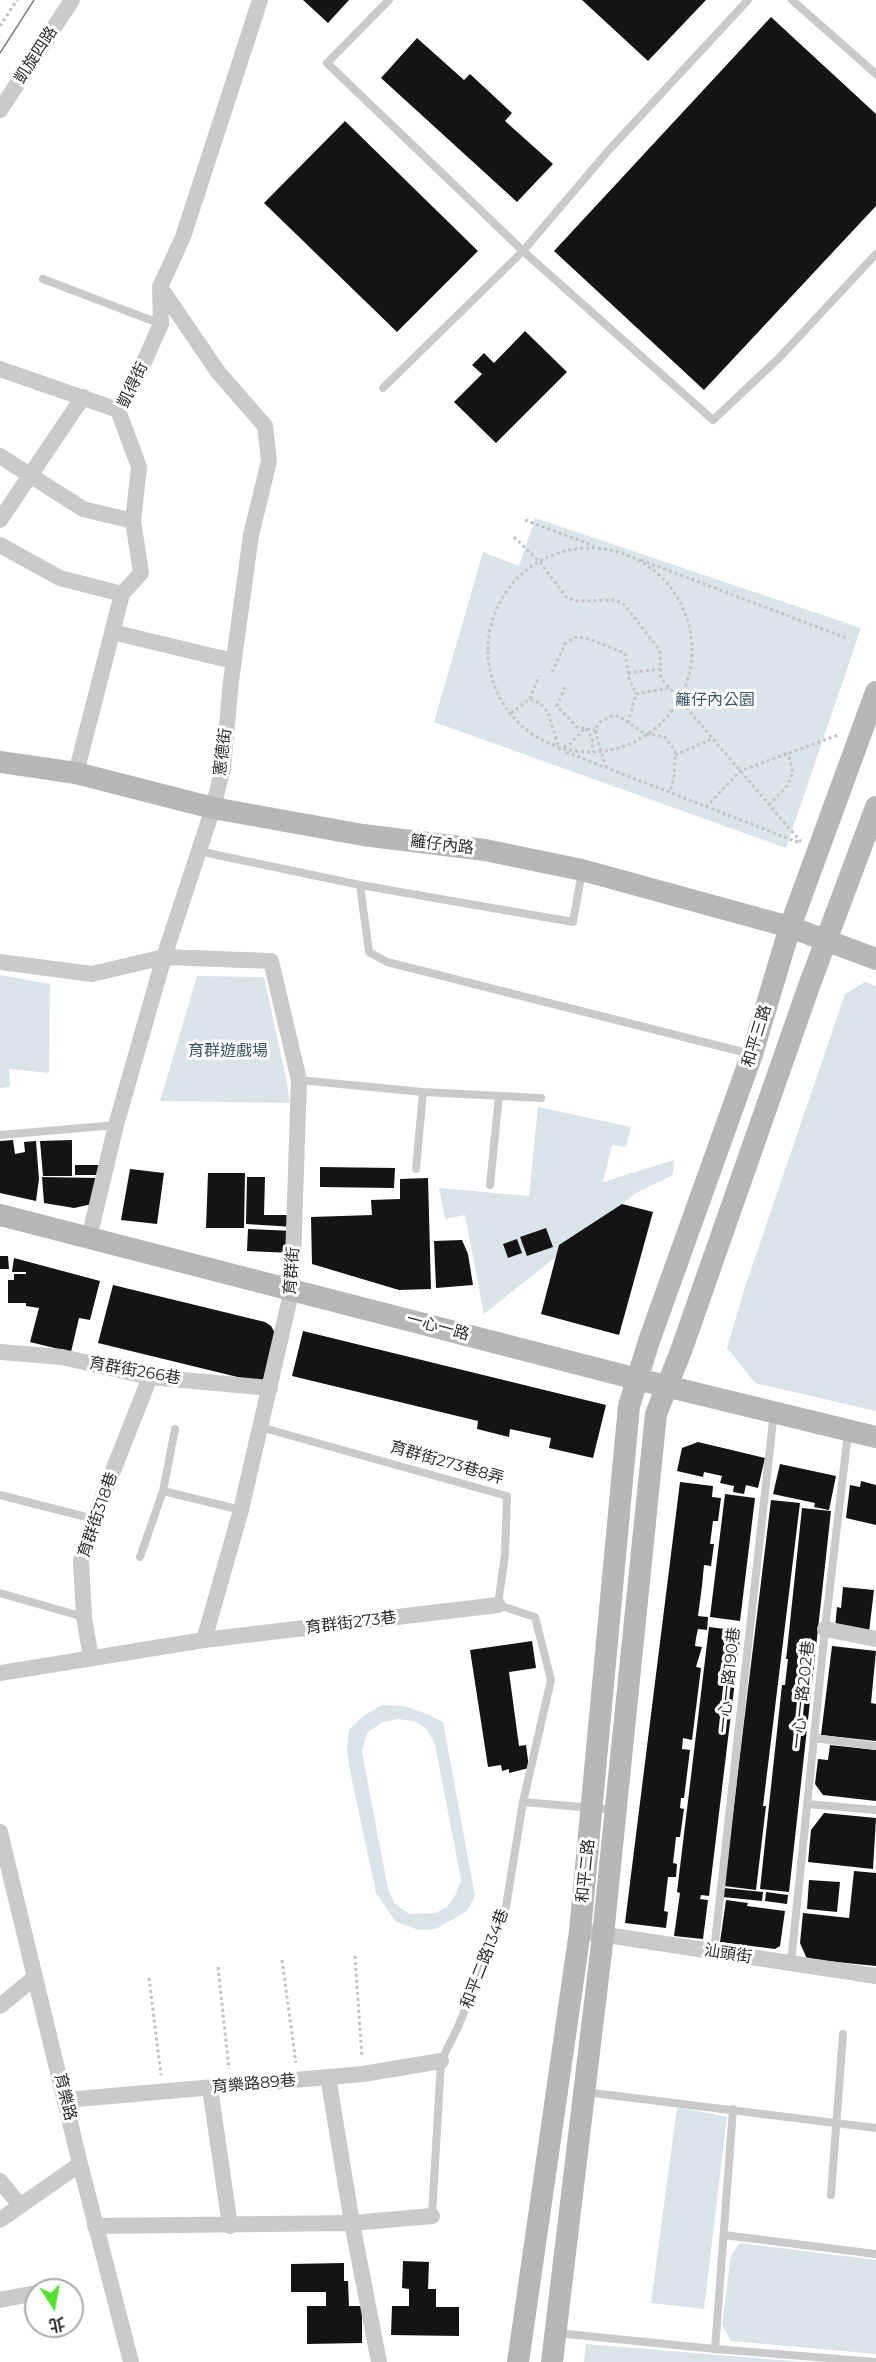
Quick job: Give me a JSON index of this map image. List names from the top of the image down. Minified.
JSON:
{"streets":{"street":["凱旋四路","凱得街","憲德街","籬仔內路","和平三路","育群街","一心一路","育群街266巷","育群街318巷","育群街273巷","和平二路","汕頭街","育樂路89巷","育樂路"],"lane":["育群街273巷8弄","一心一路190巷","一心一路202巷","和平二路134巷"]},"crossings":[["凱得街","憲德街"],["凱得街","籬仔內路"],["憲德街","籬仔內路"],["憲德街","育群街"],["憲德街","一心一路"],["籬仔內路","和平三路"],["和平三路","一心一路"],["和平三路","和平二路"],["育群街","一心一路"],["育群街","育群街266巷"],["育群街","育群街273巷8弄"],["育群街","育群街273巷"],["一心一路","一心一路190巷"],["一心一路","一心一路202巷"],["一心一路","和平二路"],["育群街266巷","育群街318巷"],["育群街273巷8弄","育群街273巷"],["一心一路190巷","汕頭街"],["一心一路202巷","汕頭街"],["和平二路","汕頭街"],["和平二路134巷","育樂路89巷"],["育樂路89巷","育樂路"]],"parks":["籬仔內公園","育群遊戲場"],"north":"bottom"}
